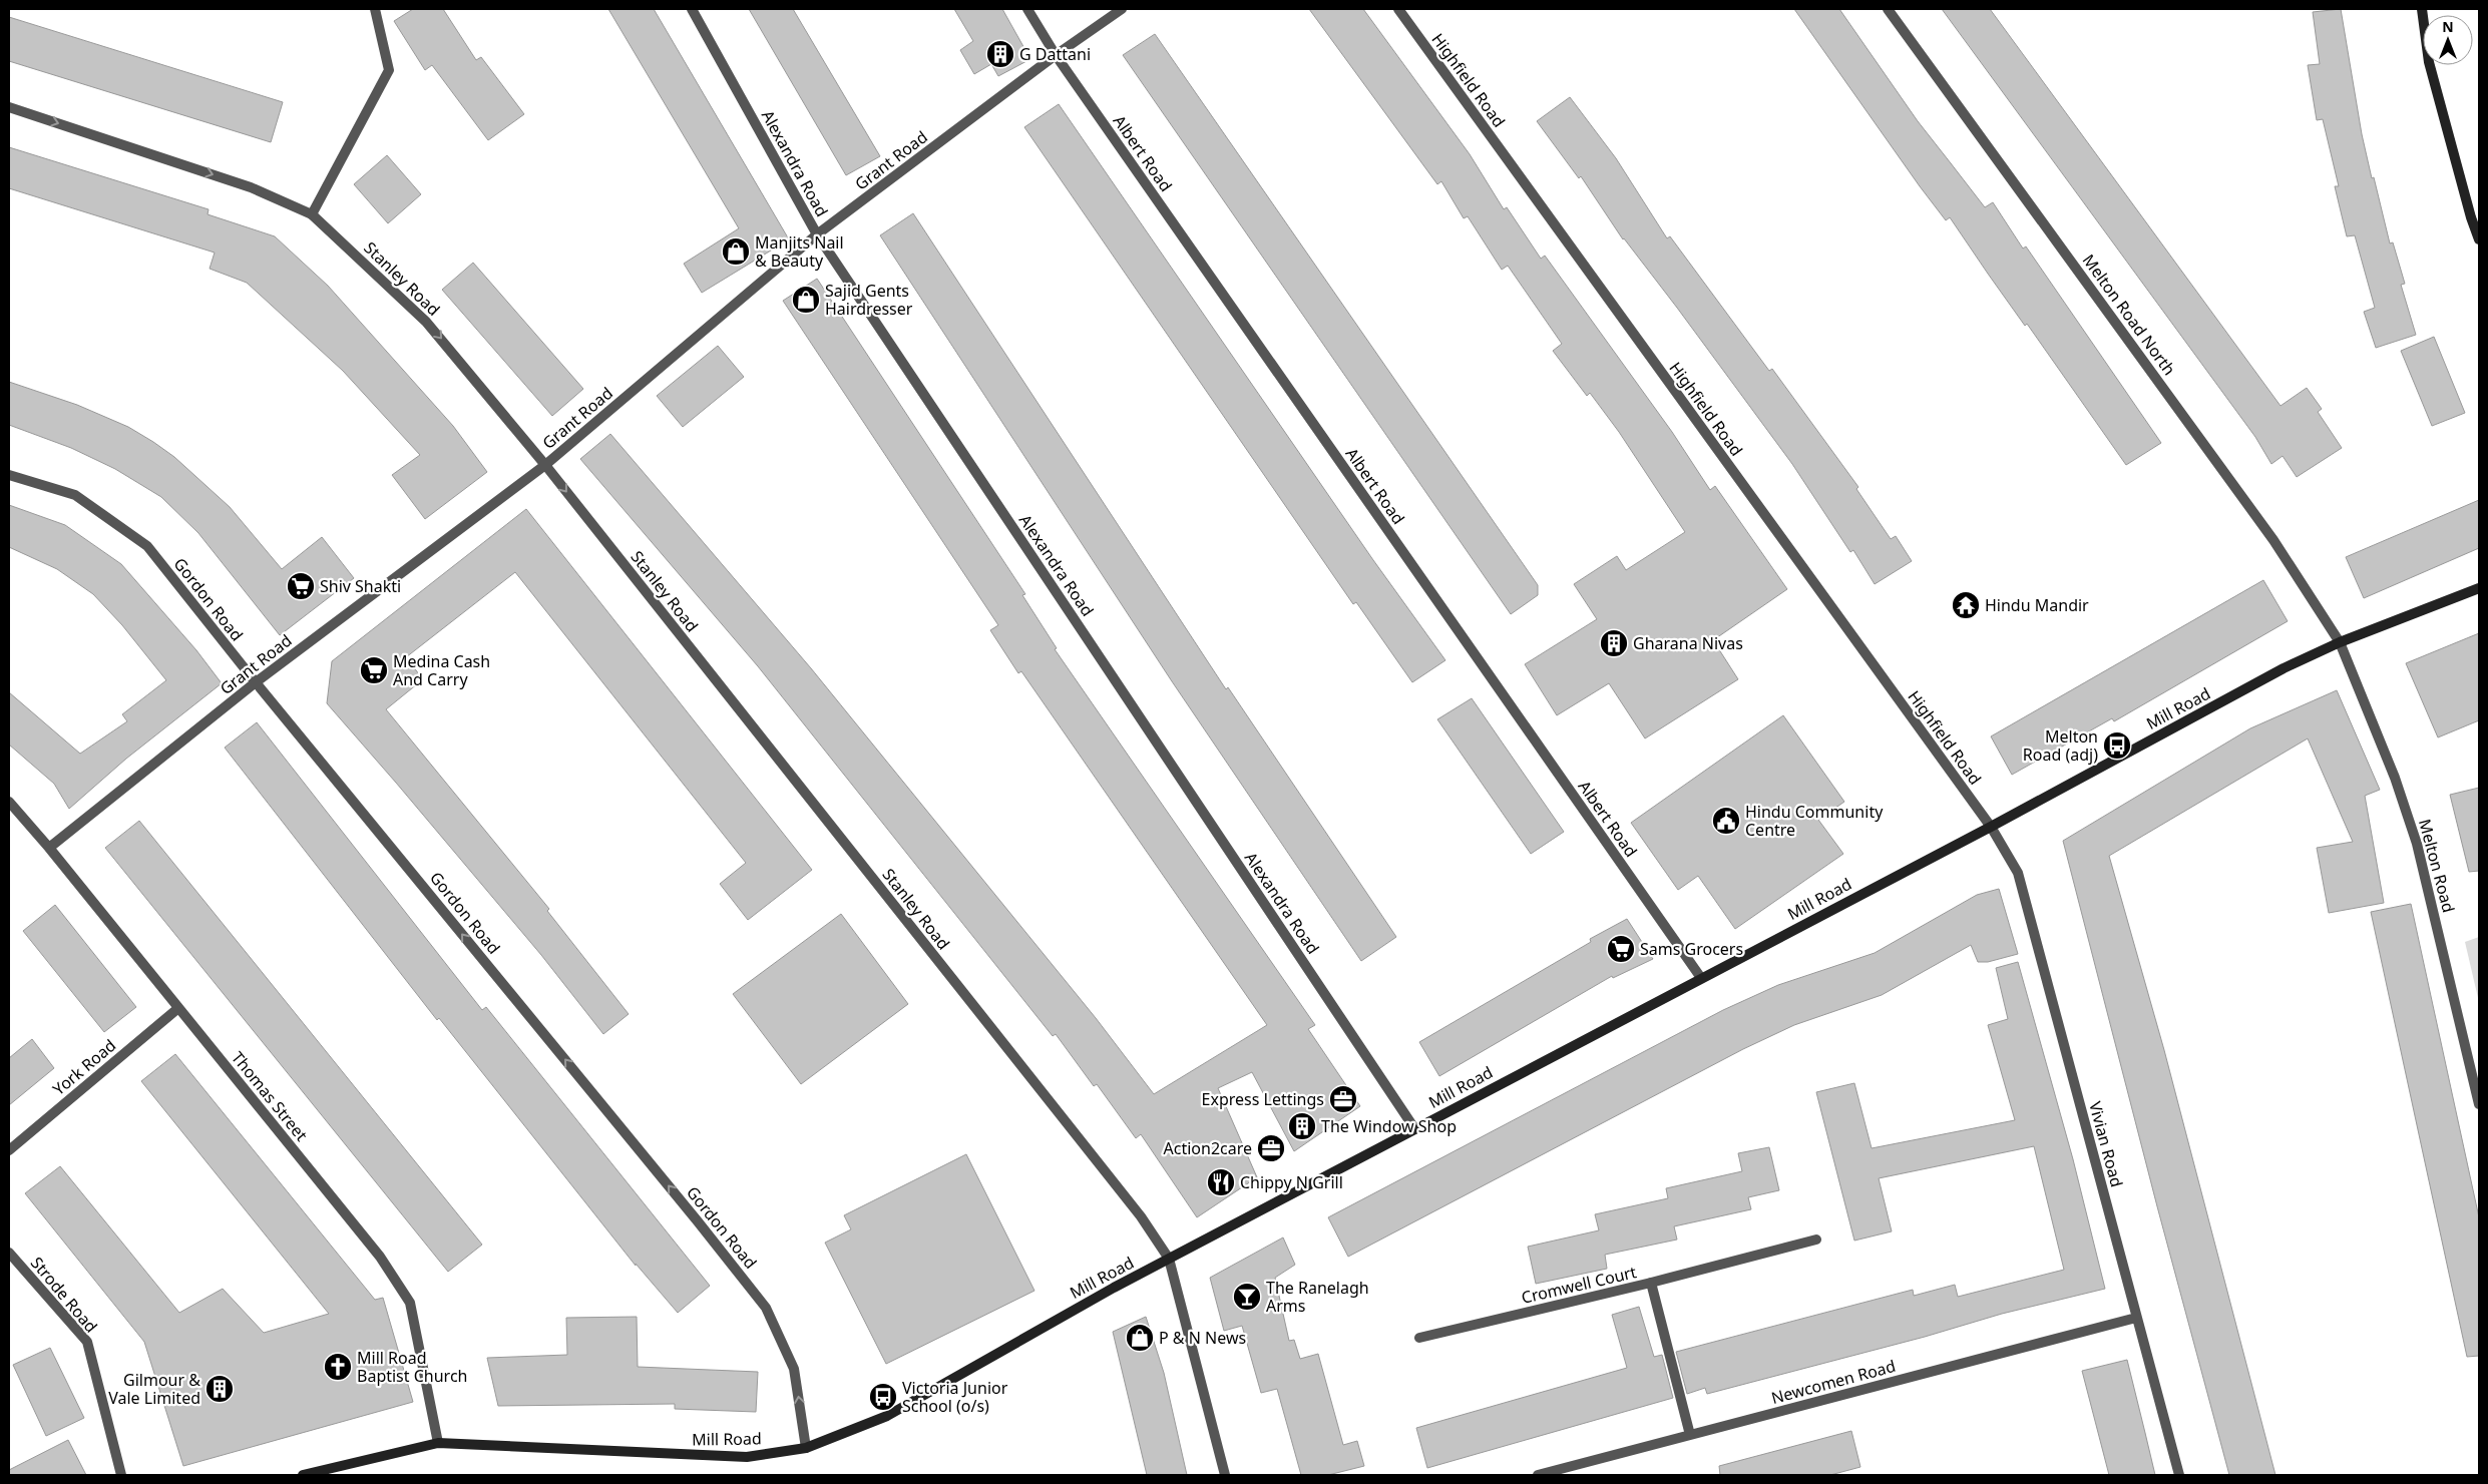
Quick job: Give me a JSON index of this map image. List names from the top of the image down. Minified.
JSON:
{"streets":{"street":["Highfield Road","Albert Road","Grant Road","Alexandra Road","Stanley Road","Melton Road North","Gordon Road","Mill Road","Melton Road","York Road","Thomas Street","Vivian Road","Cromwell Court","Strode Road","Newcomen Road"]},"crossings":[["Highfield Road","Mill Road"],["Highfield Road","Vivian Road"],["Albert Road","Grant Road"],["Albert Road","Mill Road"],["Grant Road","Alexandra Road"],["Grant Road","Stanley Road"],["Grant Road","Gordon Road"],["Grant Road","Thomas Street"],["Alexandra Road","Mill Road"],["Stanley Road","Mill Road"],["Melton Road North","Mill Road"],["Melton Road North","Melton Road"],["Gordon Road","Mill Road"],["Mill Road","Melton Road"],["Mill Road","Thomas Street"],["Mill Road","Vivian Road"],["York Road","Thomas Street"],["Vivian Road","Newcomen Road"],["Cromwell Court","Newcomen Road"]],"one_way":["Stanley Road","Gordon Road"],"places":{"building":["G Dattani","Gharana Nivas","The Window Shop","Gilmour & Vale Limited"],"shop":["Manjits Nail & Beauty","Sajid Gents Hairdresser","P & N News"],"supermarket":["Shiv Shakti","Medina Cash And Carry","Sams Grocers"],"temple":["Hindu Mandir"],"bus stop":["Melton Road (adj)","Victoria Junior School (o/s)"],"public building":["Hindu Community Centre"],"office":["Express Lettings","Action2care"],"restaurant":["Chippy N Grill"],"bar":["The Ranelagh Arms"],"church":["Mill Road Baptist Church"]},"north":"top"}
